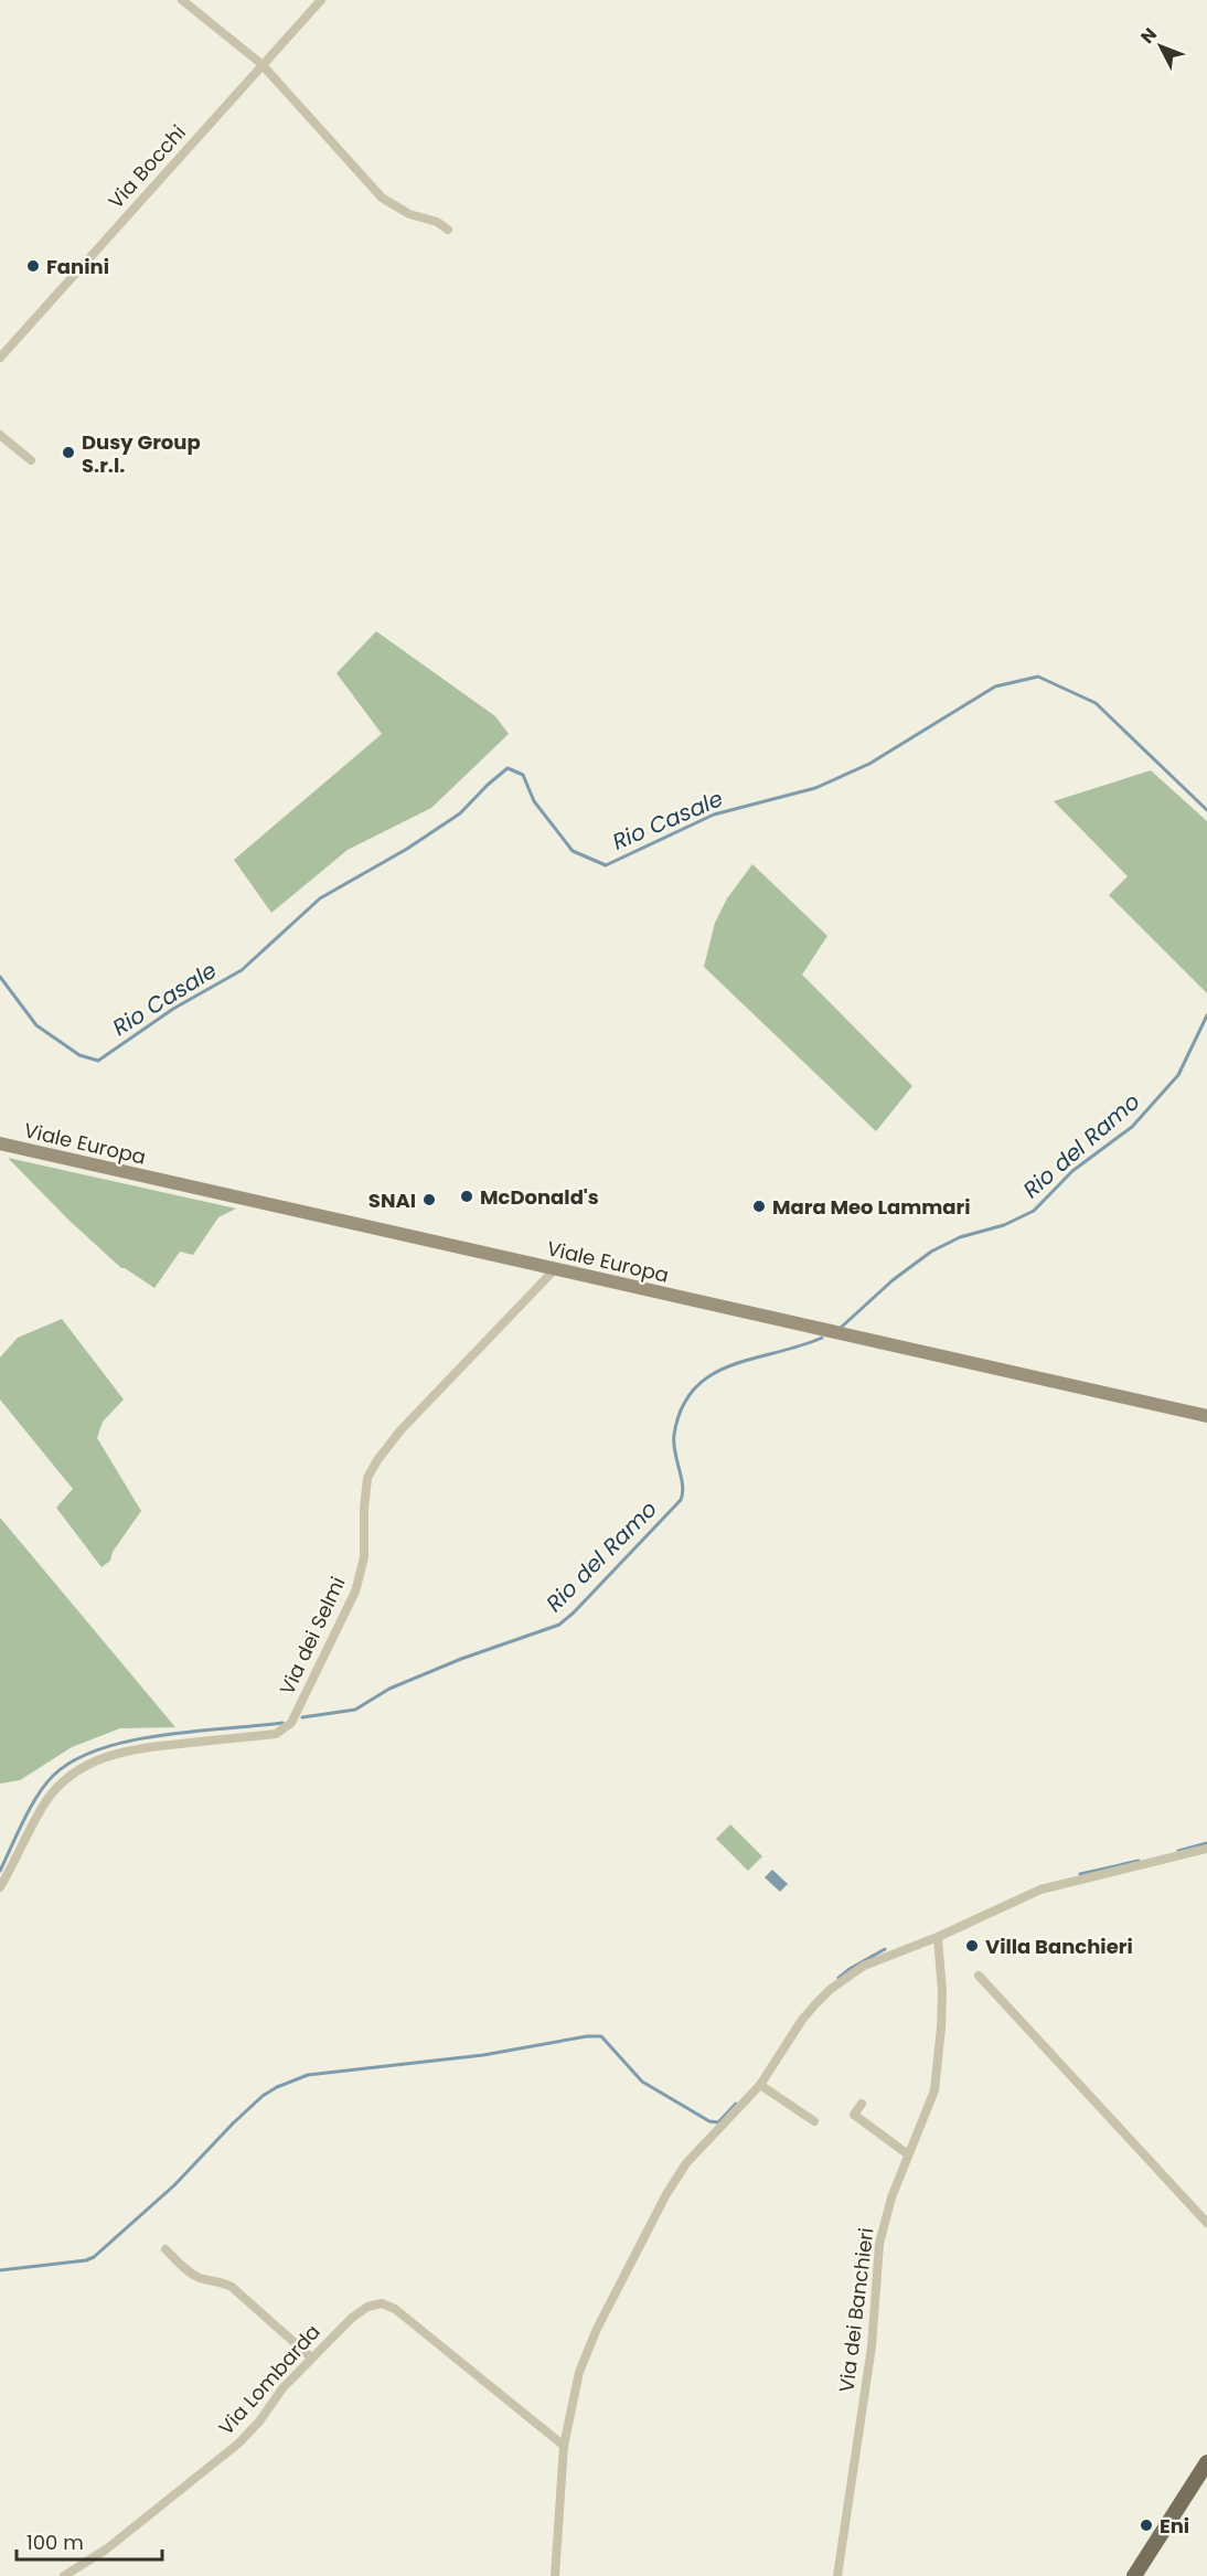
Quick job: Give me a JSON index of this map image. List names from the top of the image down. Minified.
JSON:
{"streets":{"main road":["Viale Europa"],"street":["Via Bocchi","Via dei Selmi","Via dei Banchieri","Via Lombarda"]},"crossings":[["Viale Europa","Via dei Selmi"]],"water":["Rio Casale","Rio del Ramo"],"places":["Fanini","Dusy Group S.r.l.","McDonald's","SNAI","Mara Meo Lammari","Villa Banchieri","Eni"],"scale_bar":"100 m","north":"top left"}
